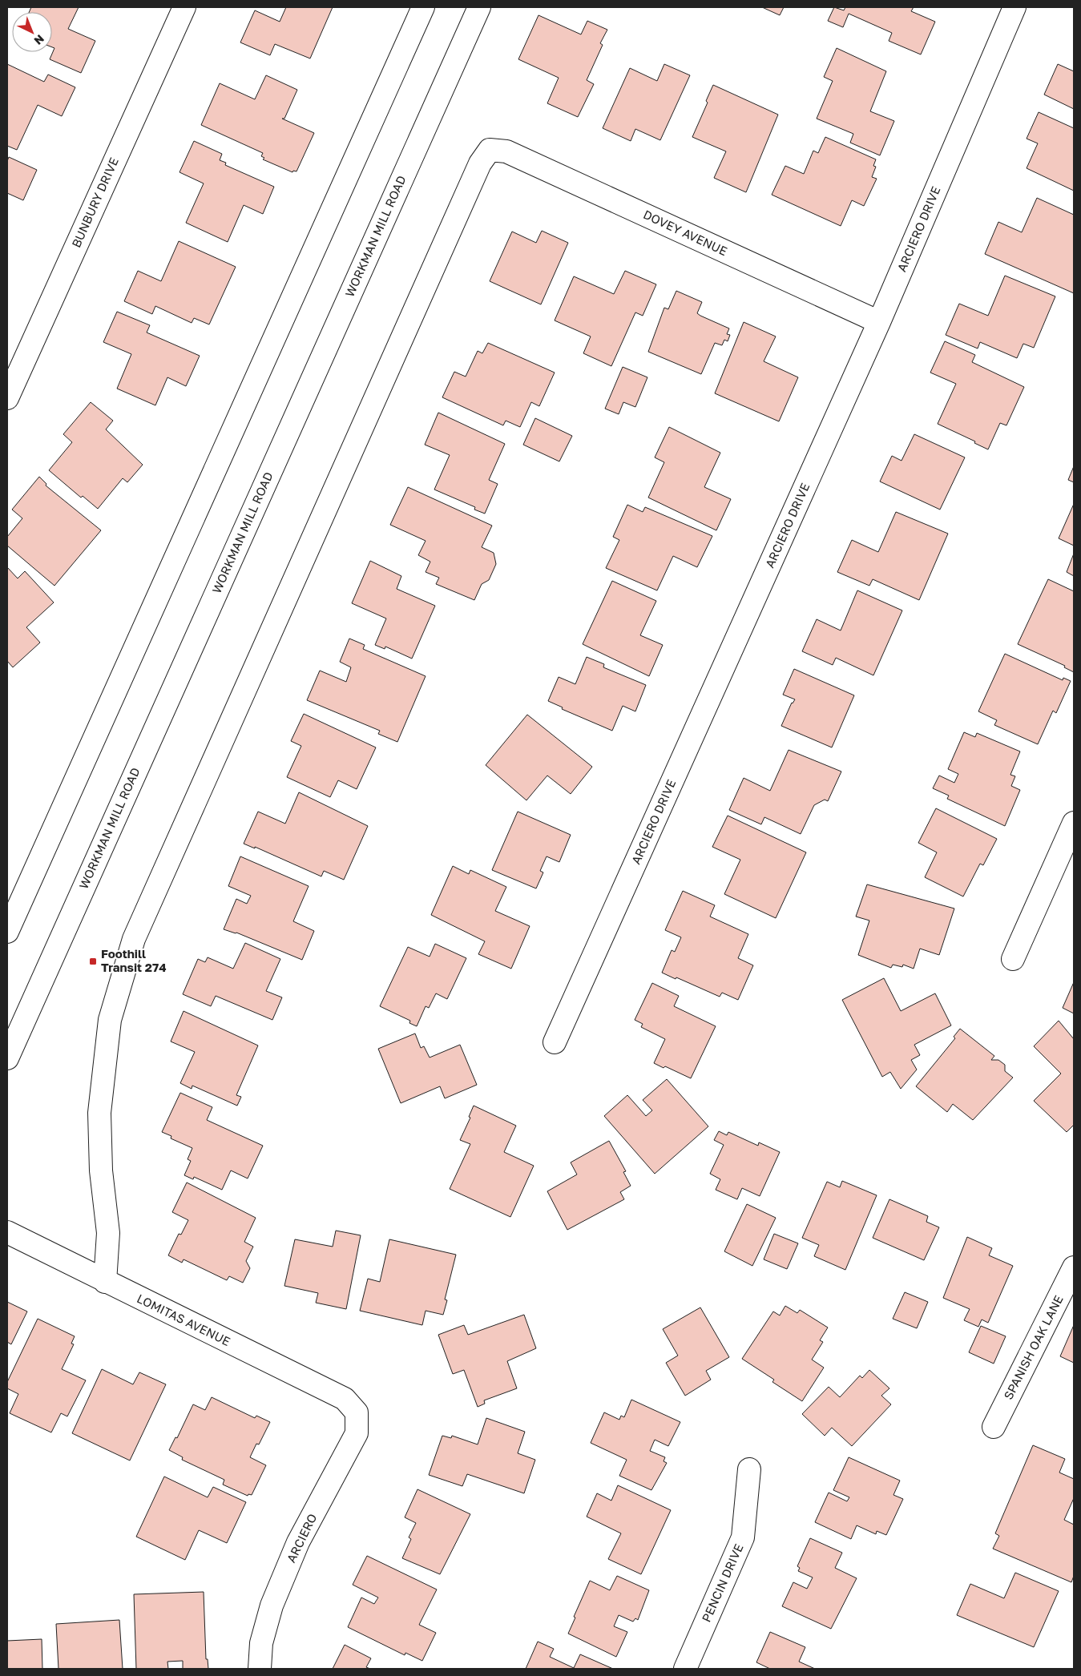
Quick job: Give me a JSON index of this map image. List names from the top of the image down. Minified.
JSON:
{"streets":{"street":["BUNBURY DRIVE","ARCIERO DRIVE","DOVEY AVENUE","WORKMAN MILL ROAD","LOMITAS AVENUE","SPANISH OAK LANE","ARCIERO","PENCIN DRIVE"]},"crossings":[["ARCIERO DRIVE","DOVEY AVENUE"],["DOVEY AVENUE","LOMITAS AVENUE"],["LOMITAS AVENUE","ARCIERO"]],"places":{"transit":["Foothill Transit 274"]},"north":"bottom right"}
